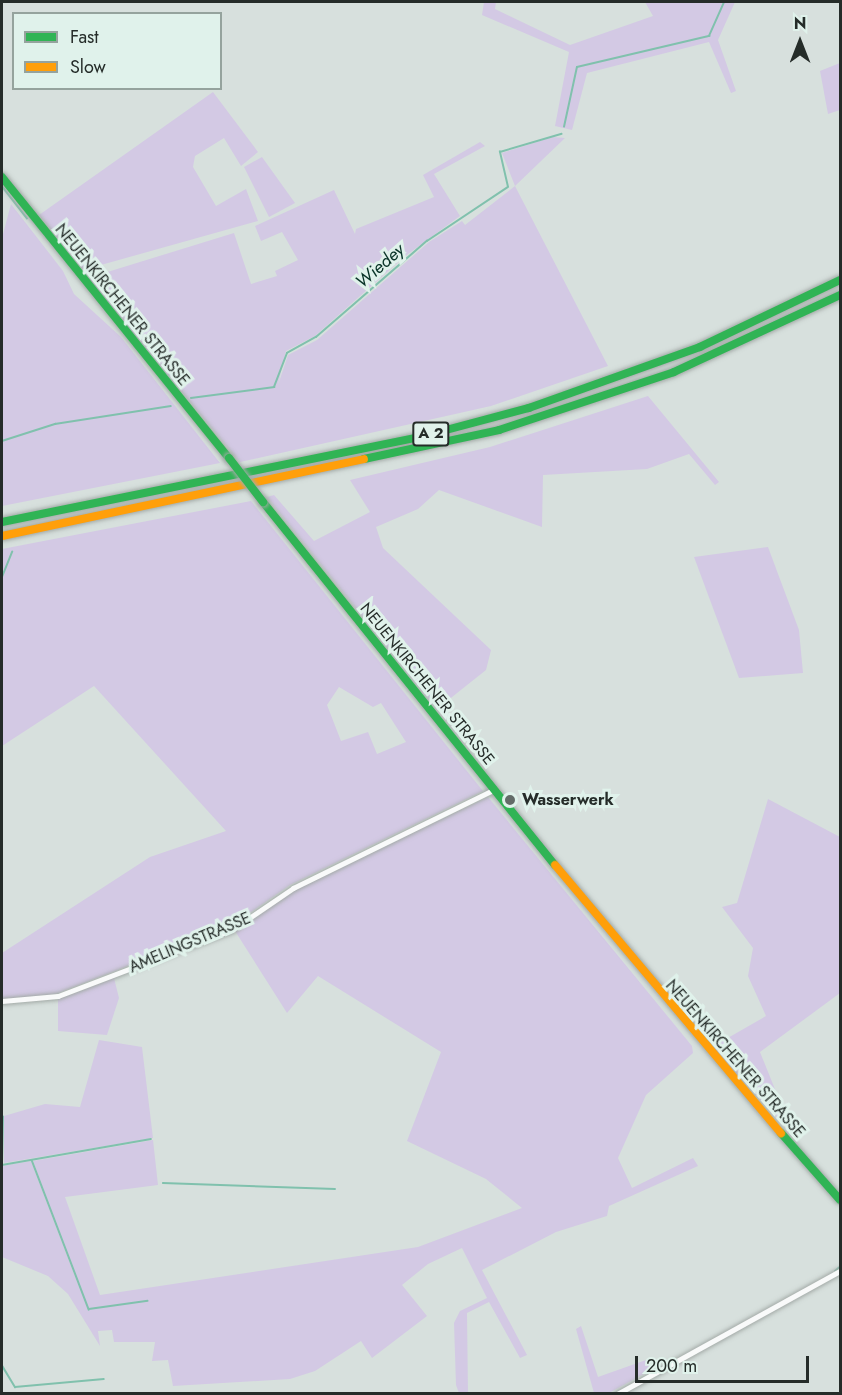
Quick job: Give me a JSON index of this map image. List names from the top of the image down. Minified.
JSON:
{"streets":{"main road":["NEUENKIRCHENER STRASSE","A 2"],"street":["AMELINGSTRASSE"]},"crossings":[["NEUENKIRCHENER STRASSE","AMELINGSTRASSE"]],"water":["Wiedey"],"places":["Wasserwerk"],"legend":["Fast","Slow"],"scale_bar":"200 m","north":"top"}
